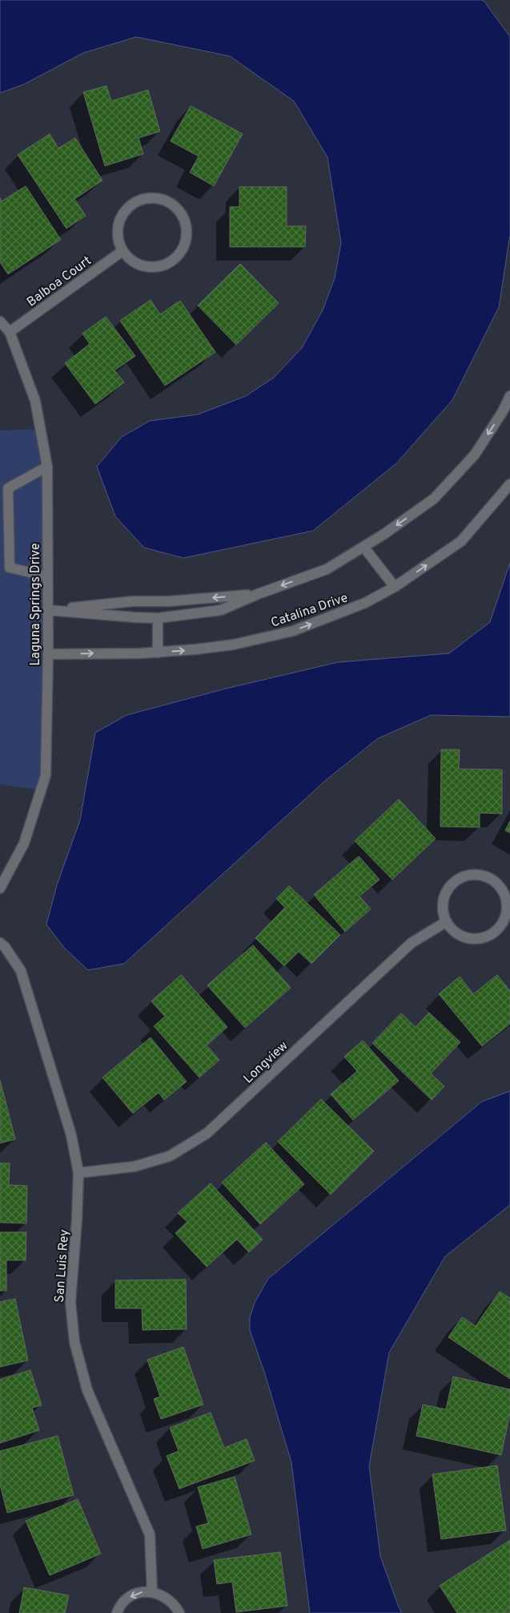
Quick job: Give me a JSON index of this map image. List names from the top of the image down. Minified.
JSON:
{"streets":{"street":["Balboa Court","Laguna Springs Drive","Catalina Drive","Longview","San Luis Rey"]},"crossings":[["Balboa Court","Laguna Springs Drive"],["Laguna Springs Drive","Catalina Drive"],["Longview","San Luis Rey"]]}
